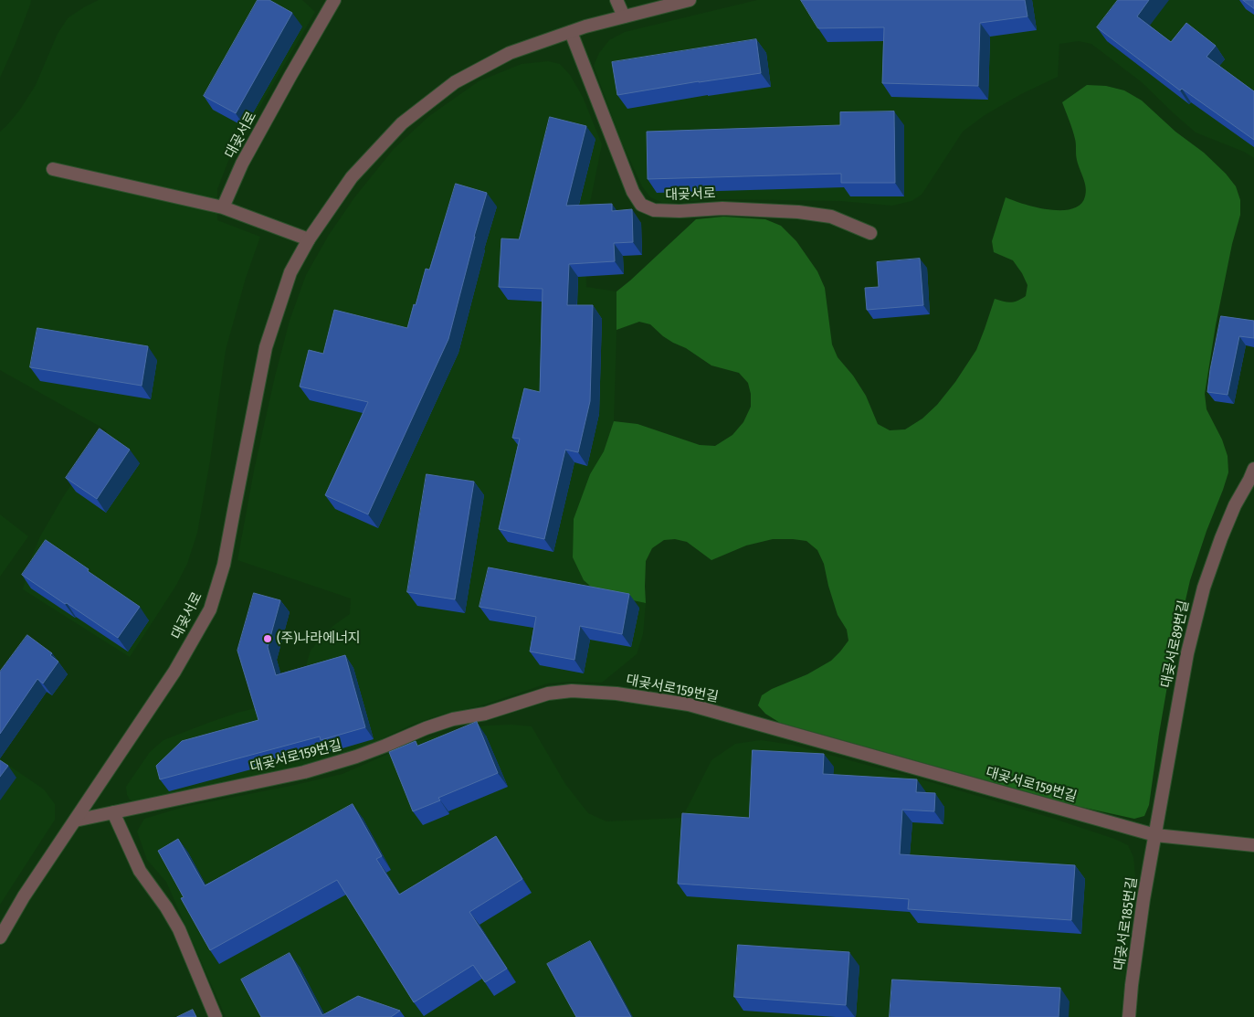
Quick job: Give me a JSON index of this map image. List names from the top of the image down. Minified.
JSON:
{"streets":{"street":["대곶서로","대곶서로89번길","대곶서로159번길","대곶서로185번길"]},"crossings":[["대곶서로","대곶서로159번길"],["대곶서로89번길","대곶서로159번길"],["대곶서로89번길","대곶서로185번길"],["대곶서로159번길","대곶서로185번길"]],"places":["(주)나라에너지"]}
